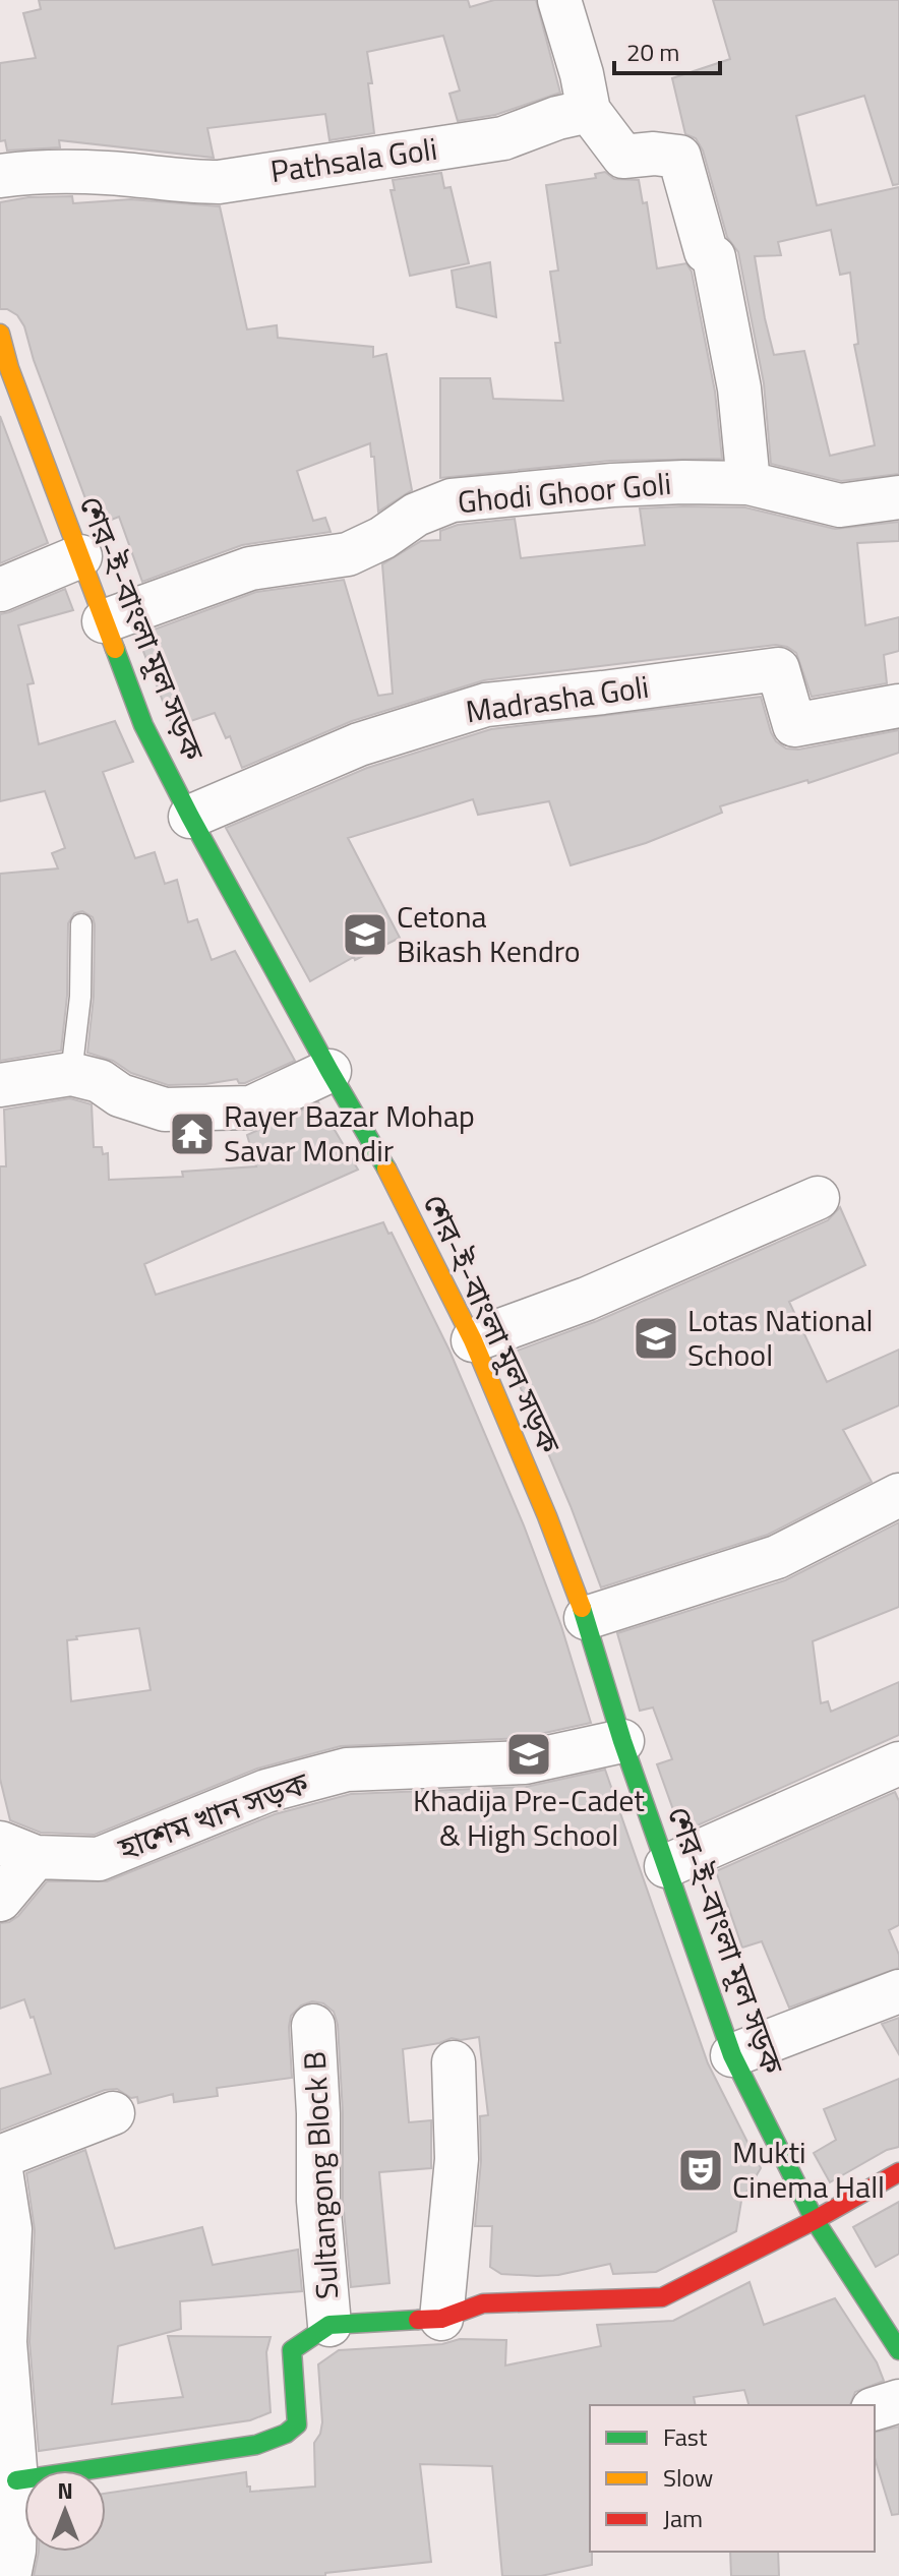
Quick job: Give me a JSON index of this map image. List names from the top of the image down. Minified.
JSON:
{"streets":{"street":["Pathsala Goli","Ghodi Ghoor Goli","শের-ই-বাংলা মূল সড়ক","Madrasha Goli","হাশেম খান সড়ক","Sultangong Block B"]},"crossings":[["Ghodi Ghoor Goli","শের-ই-বাংলা মূল সড়ক"],["শের-ই-বাংলা মূল সড়ক","Madrasha Goli"],["শের-ই-বাংলা মূল সড়ক","হাশেম খান সড়ক"]],"places":{"school or university":["Cetona Bikash Kendro","Lotas National School","Khadija Pre-Cadet & High School"],"temple":["Rayer Bazar Mohap Savar Mondir"],"theatre":["Mukti Cinema Hall"]},"legend":["Fast","Slow","Jam"],"scale_bar":"20 m","north":"top"}
